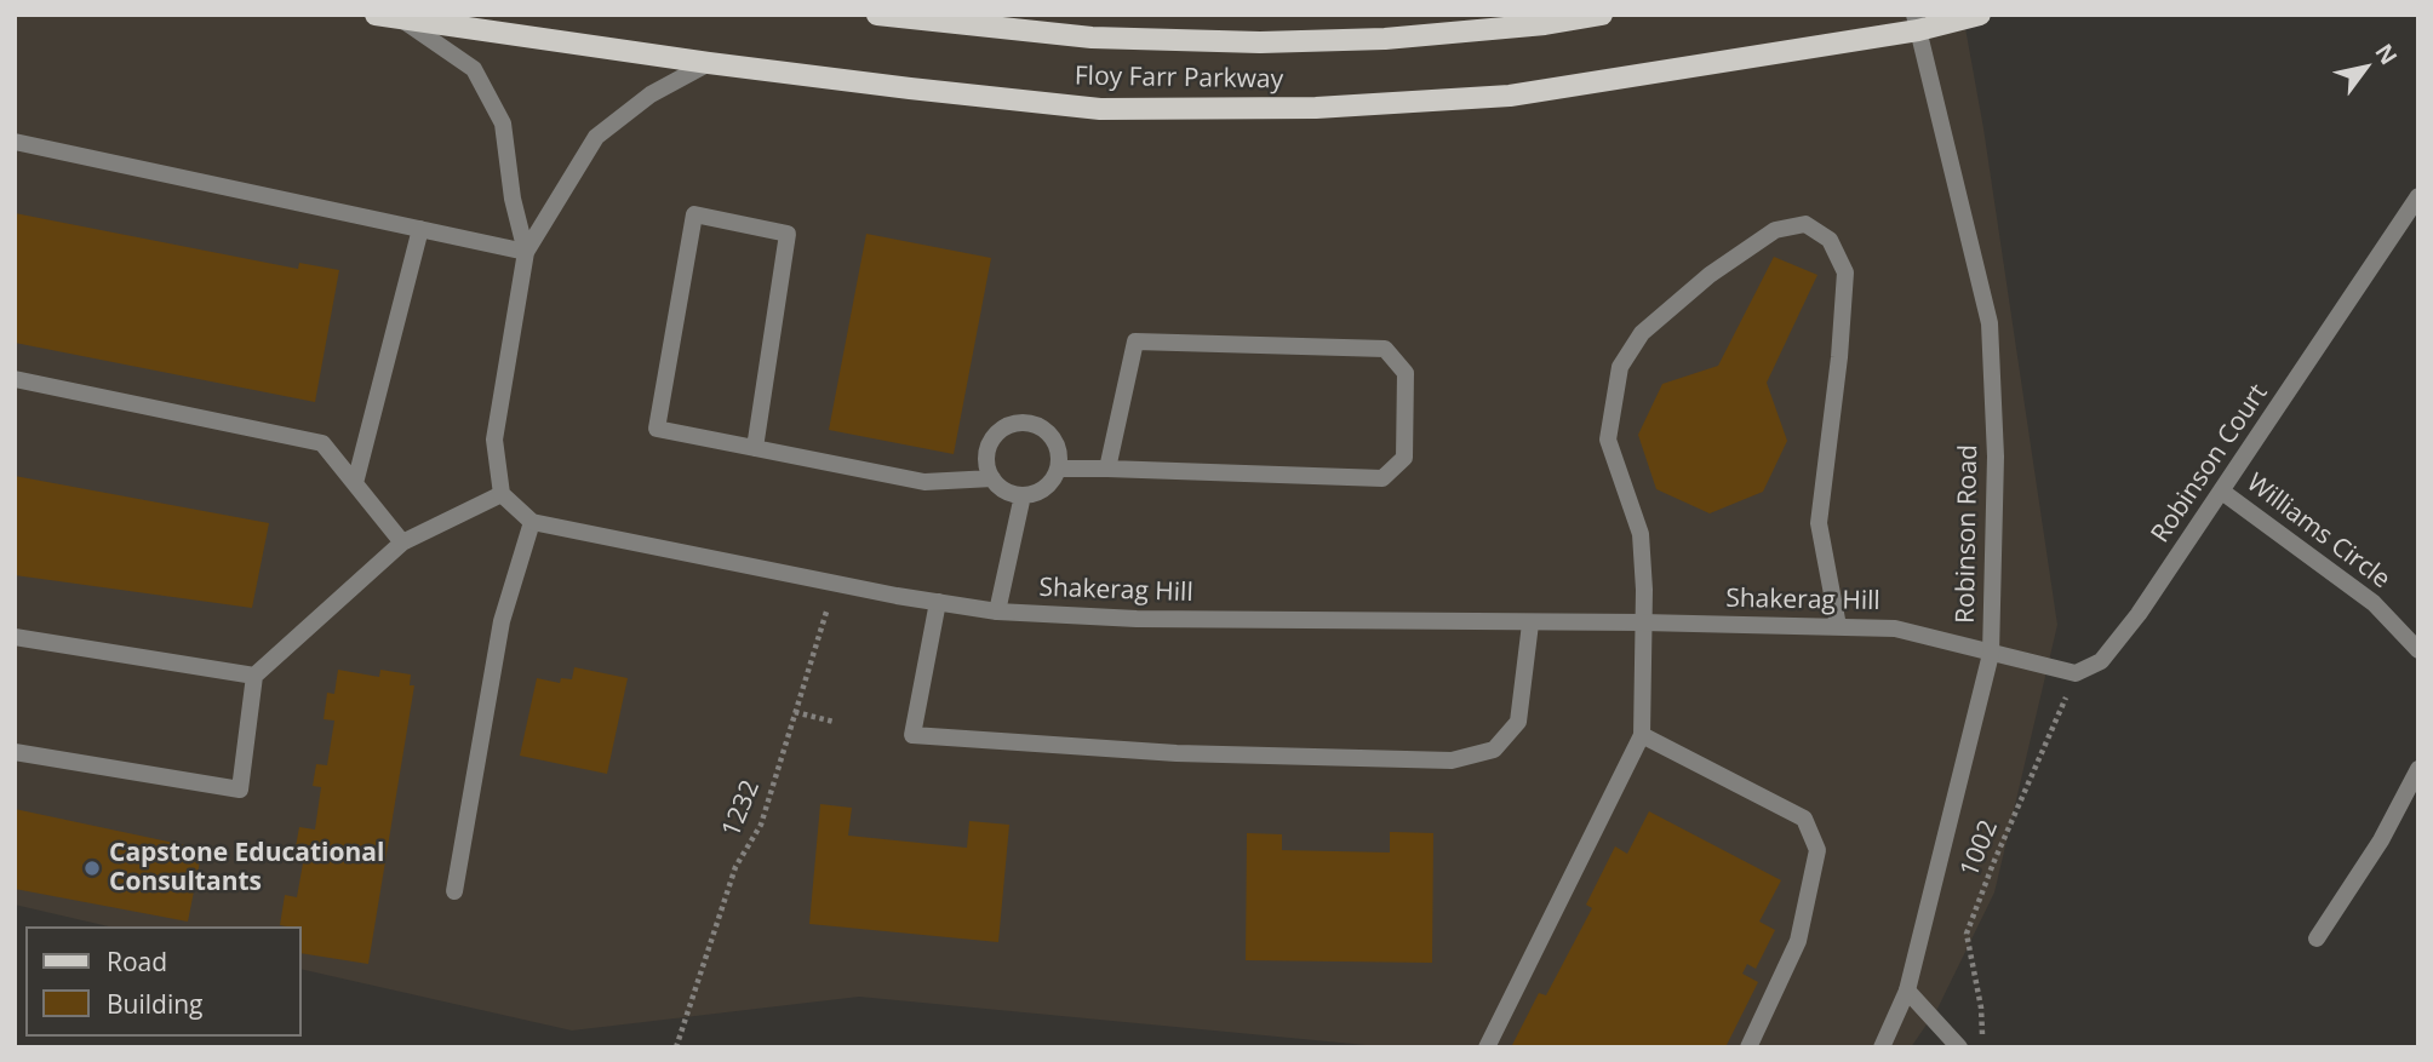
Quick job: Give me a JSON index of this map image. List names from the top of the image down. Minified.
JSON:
{"streets":{"main road":["Floy Farr Parkway"],"street":["Robinson Court","Williams Circle","Robinson Road","Shakerag Hill"],"path":["1232","1002"]},"crossings":[["Floy Farr Parkway","Robinson Road"],["Robinson Court","Williams Circle"],["Robinson Court","1002"],["Robinson Road","Shakerag Hill"],["Shakerag Hill","1232"]],"places":["Capstone Educational Consultants"],"legend":["Road","Building"],"north":"top right"}
